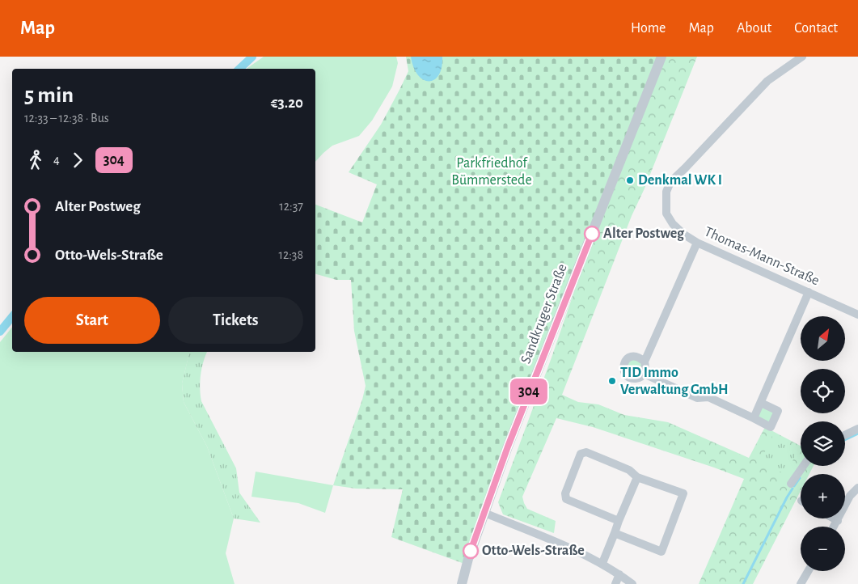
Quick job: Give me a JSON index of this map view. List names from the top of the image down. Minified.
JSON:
{"streets":{"street":["Thomas-Mann-Straße","Sandkruger Straße"]},"parks":["Parkfriedhof Bümmerstede"],"places":["Denkmal WK I","Alter Postweg","TID Immo Verwaltung GmbH","Otto-Wels-Straße"],"lines":["bus line 304"],"north":"top right","page":{"header":"Map","nav":["Home","Map","About","Contact"],"on_map":"304","heading":["5 min","12:33 – 12:38 · Bus","€3.20"],"legs":["4","304"],"list":[{"name":"Alter Postweg","value":"12:37"},{"name":"Otto-Wels-Straße","value":"12:38"}],"buttons":["Start","Tickets"],"map_buttons":["+","−"]}}
